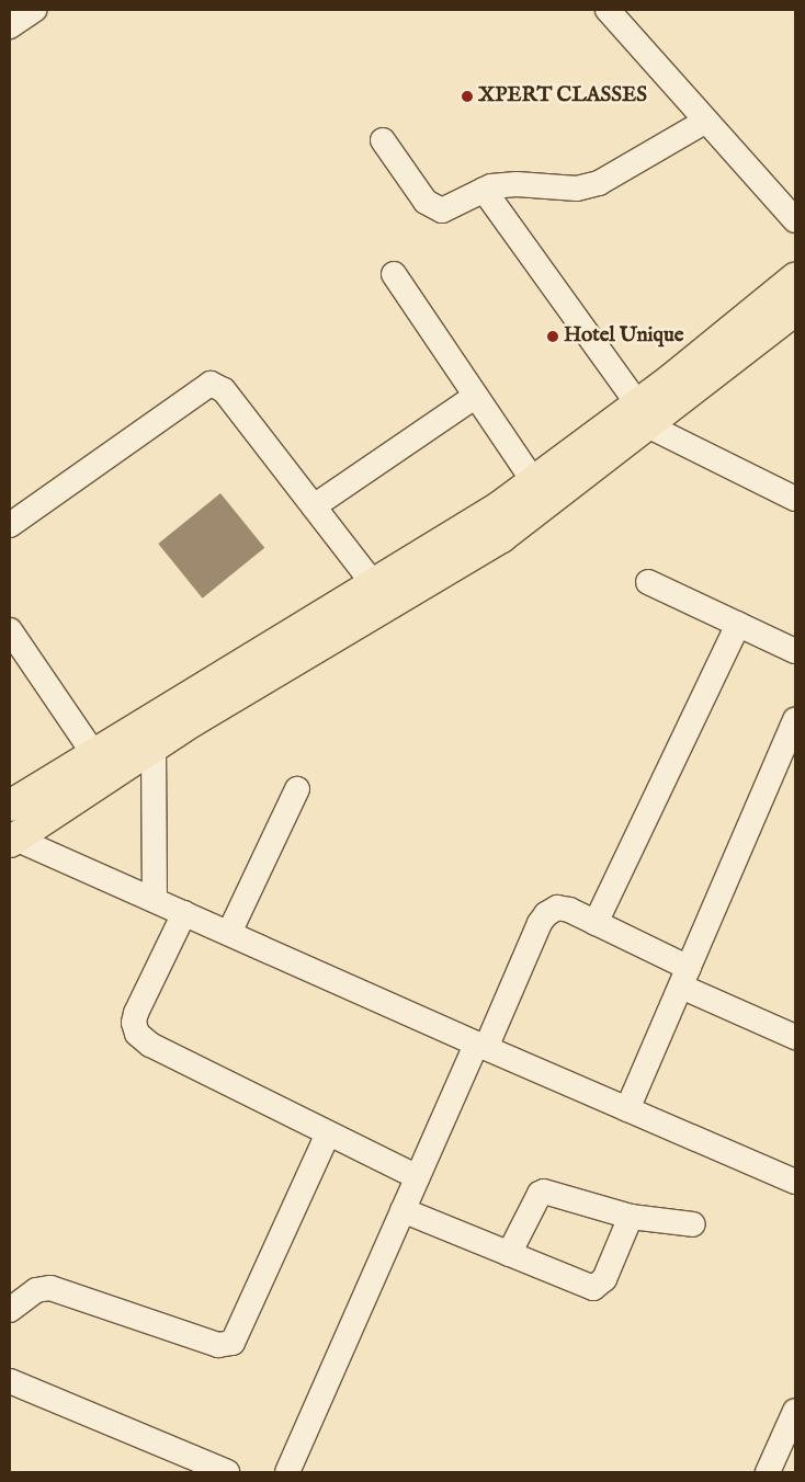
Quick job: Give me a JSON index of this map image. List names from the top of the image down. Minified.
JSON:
{"places":["XPERT CLASSES","Hotel Unique"]}
